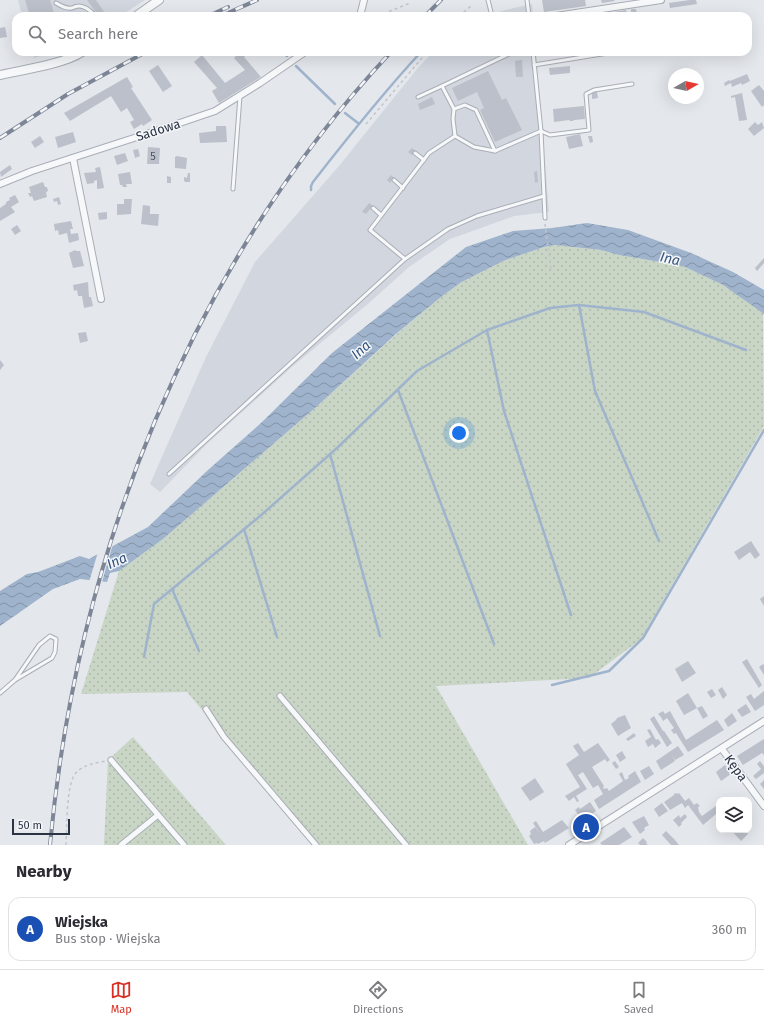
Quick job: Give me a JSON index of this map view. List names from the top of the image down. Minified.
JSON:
{"streets":{"street":["Sadowa","Kępa"]},"water":["Ina"],"house_numbers":["5"],"scale_bar":"50 m","north":"right","page":{"search":"Search here","pins":"A","scale":"50 m","heading":"Nearby","list":[{"mark":"A","name":"Wiejska","note":"Bus stop · Wiejska","value":"360 m"}],"nav":["Map","Directions","Saved"]}}
